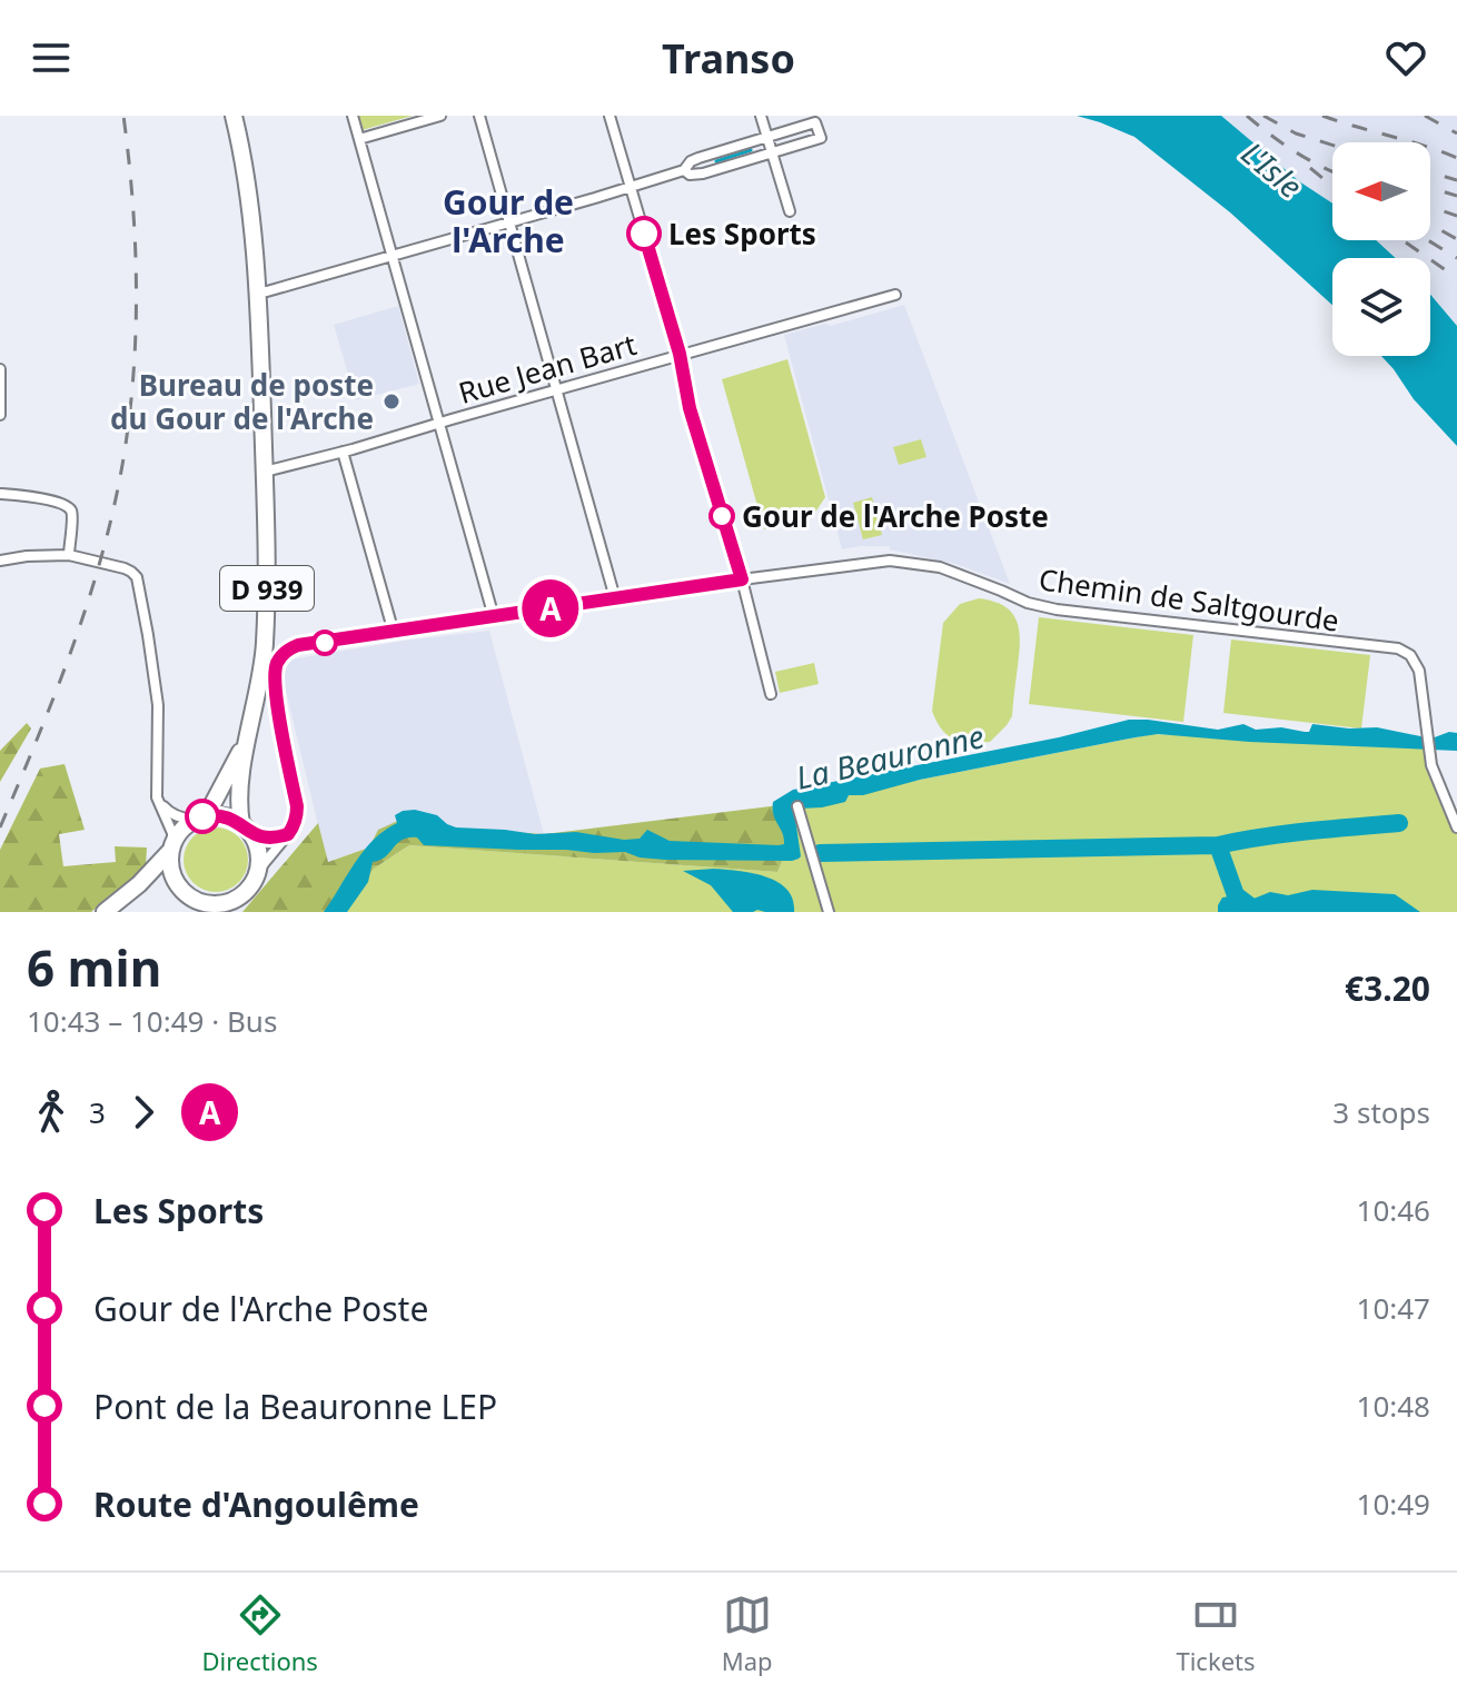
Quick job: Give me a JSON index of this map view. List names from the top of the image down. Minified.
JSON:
{"streets":{"main road":["D 939"],"street":["Rue Jean Bart","Chemin de Saltgourde"]},"crossings":[["Rue Jean Bart","D 939"]],"districts":["Gour de l'Arche"],"water":["L'Isle","La Beauronne"],"places":["Les Sports","Bureau de poste du Gour de l'Arche","Gour de l'Arche Poste"],"lines":["bus line A"],"north":"left","page":{"header":"Transo","on_map":"A","heading":["6 min","10:43 – 10:49 · Bus","€3.20"],"legs":["3","A","3 stops"],"list":[{"name":"Les Sports","value":"10:46"},{"name":"Gour de l'Arche Poste","value":"10:47"},{"name":"Pont de la Beauronne LEP","value":"10:48"},{"name":"Route d'Angoulême","value":"10:49"}],"tabs":["Directions","Map","Tickets"]}}
